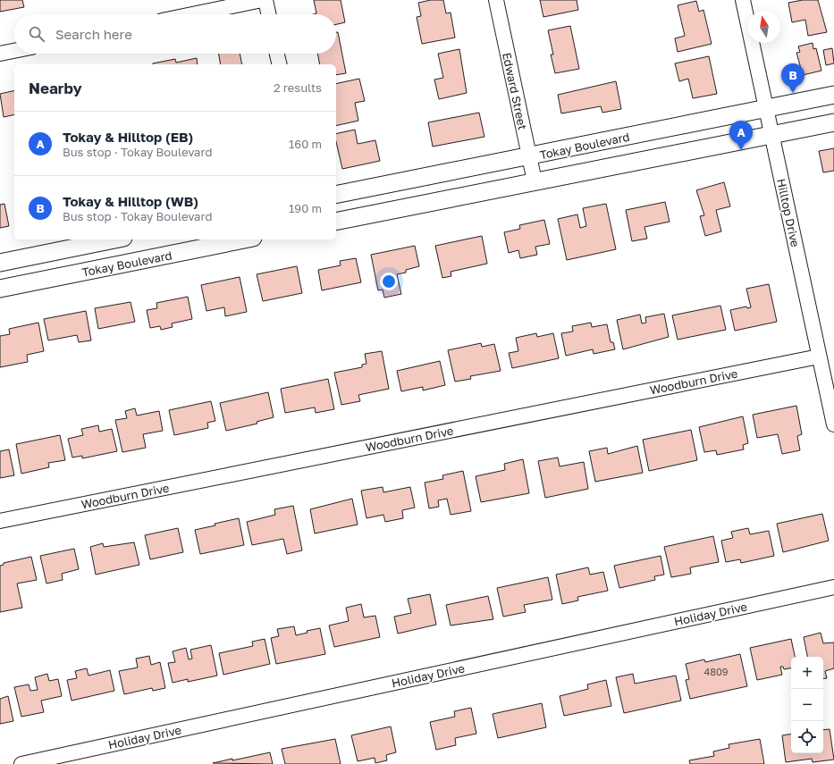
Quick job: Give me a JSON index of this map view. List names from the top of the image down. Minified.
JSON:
{"streets":{"street":["Edward Street","Tokay Boulevard","Hilltop Drive","Woodburn Drive","Holiday Drive"]},"crossings":[["Edward Street","Tokay Boulevard"],["Tokay Boulevard","Hilltop Drive"],["Hilltop Drive","Woodburn Drive"]],"house_numbers":["4809"],"north":"top","page":{"search":"Search here","pins":["B","A"],"heading":["Nearby","2 results"],"list":[{"mark":"A","name":"Tokay & Hilltop (EB)","note":"Bus stop · Tokay Boulevard","value":"160 m"},{"mark":"B","name":"Tokay & Hilltop (WB)","note":"Bus stop · Tokay Boulevard","value":"190 m"}],"map_buttons":["+","−"]}}
